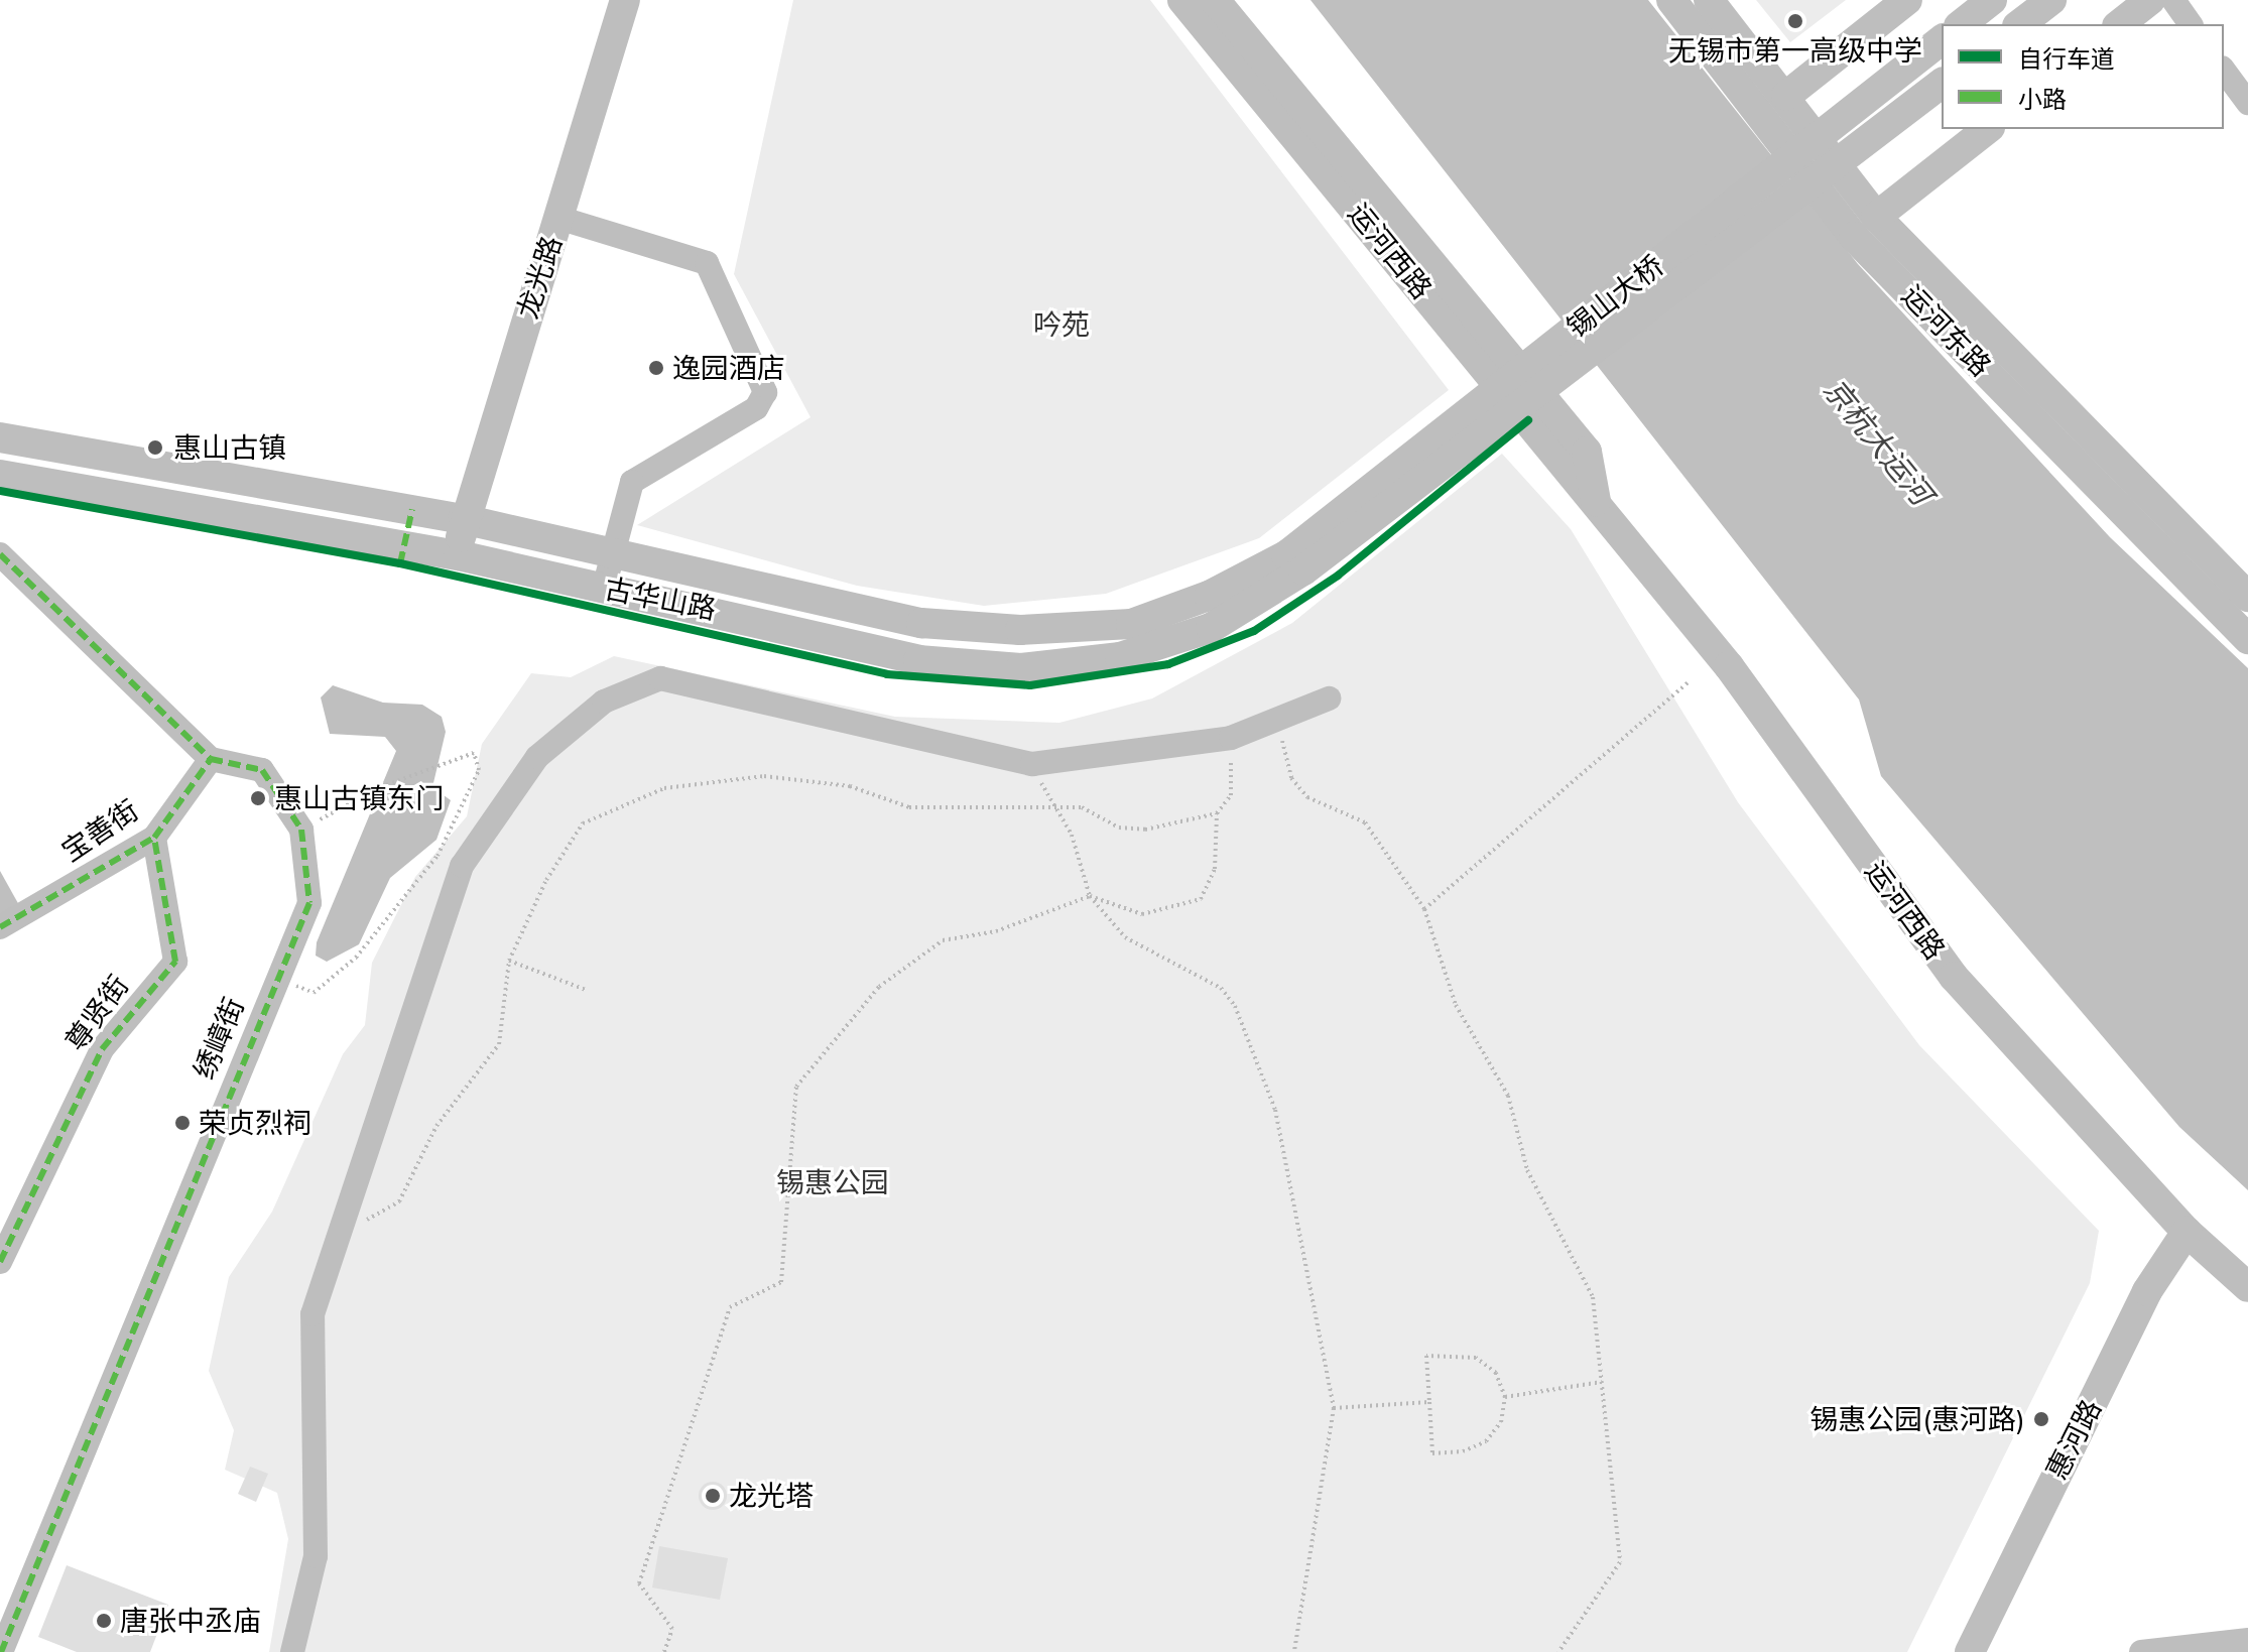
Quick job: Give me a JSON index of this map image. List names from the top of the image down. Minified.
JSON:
{"streets":{"main road":["运河西路","龙光路","锡山大桥","运河东路","古华山路","惠河路"],"street":["宝善街","尊贤街","绣嶂街"]},"crossings":[["运河西路","惠河路"],["龙光路","古华山路"],["锡山大桥","古华山路"],["宝善街","尊贤街"],["宝善街","绣嶂街"]],"water":["京杭大运河"],"parks":["吟苑","锡惠公园"],"places":["无锡市第一高级中学","逸园酒店","惠山古镇","惠山古镇东门","荣贞烈祠","锡惠公园(惠河路)","龙光塔","唐张中丞庙"],"legend":["自行车道","小路"]}
